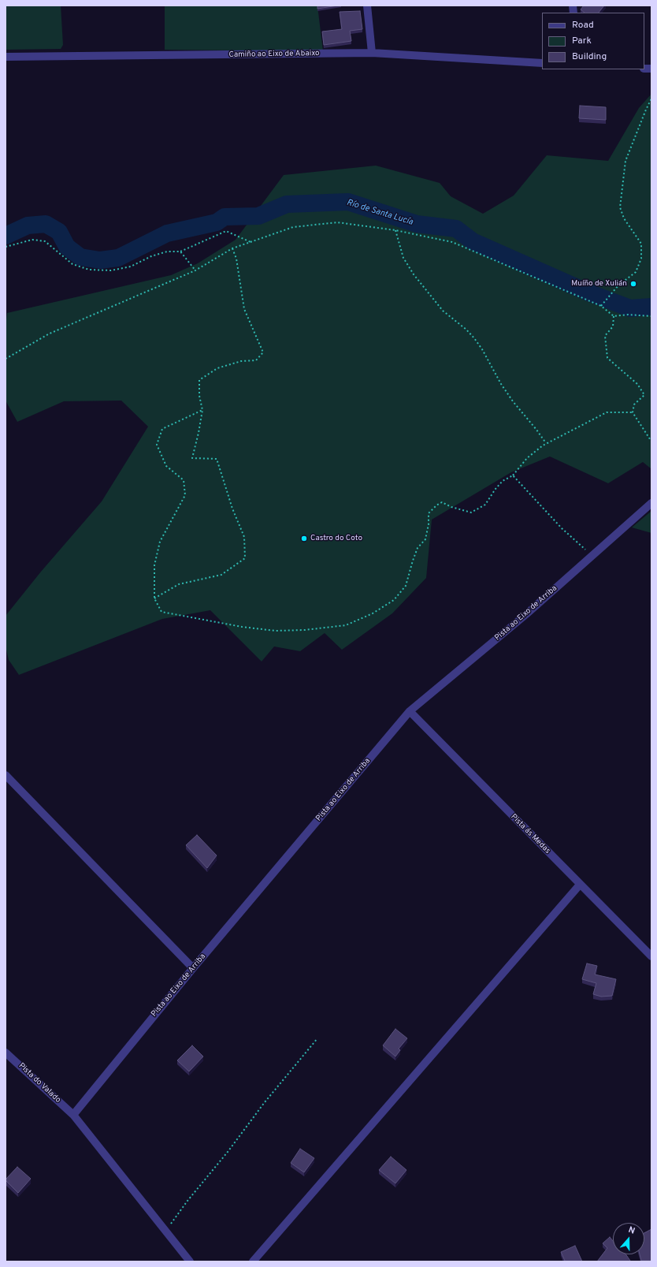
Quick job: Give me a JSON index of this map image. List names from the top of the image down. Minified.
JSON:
{"streets":{"street":["Camiño ao Eixo de Abaixo","Pista ao Eixo de Arriba","Pista ás Medas","Pista do Valado"]},"crossings":[["Pista ao Eixo de Arriba","Pista ás Medas"],["Pista ao Eixo de Arriba","Pista do Valado"]],"water":["Río de Santa Lucía"],"places":["Muíño de Xulián","Castro do Coto"],"legend":["Road","Park","Building"],"north":"top"}
